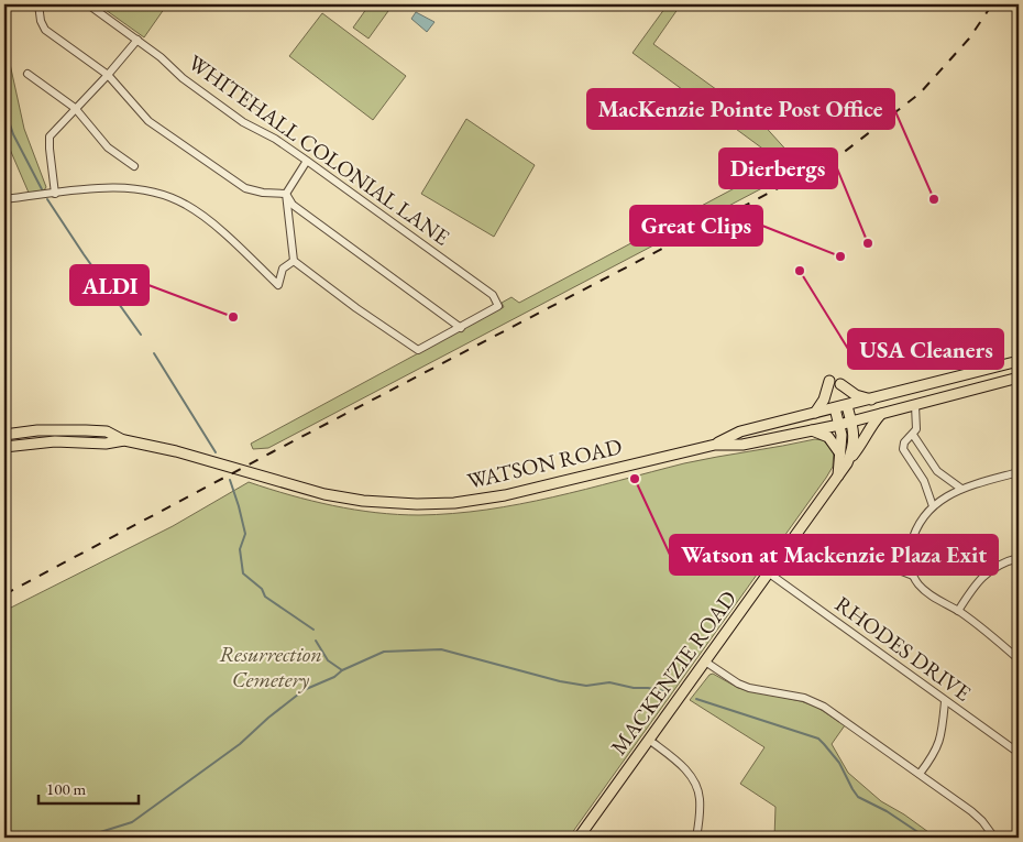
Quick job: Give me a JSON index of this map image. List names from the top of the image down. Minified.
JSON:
{"streets":{"main road":["WATSON ROAD","MACKENZIE ROAD"],"street":["WHITEHALL COLONIAL LANE","RHODES DRIVE"]},"crossings":[["WATSON ROAD","MACKENZIE ROAD"],["RHODES DRIVE","MACKENZIE ROAD"]],"parks":["Resurrection Cemetery"],"places":["MacKenzie Pointe Post Office","Dierbergs","Great Clips","USA Cleaners","ALDI","Watson at Mackenzie Plaza Exit"],"scale_bar":"100 m"}
